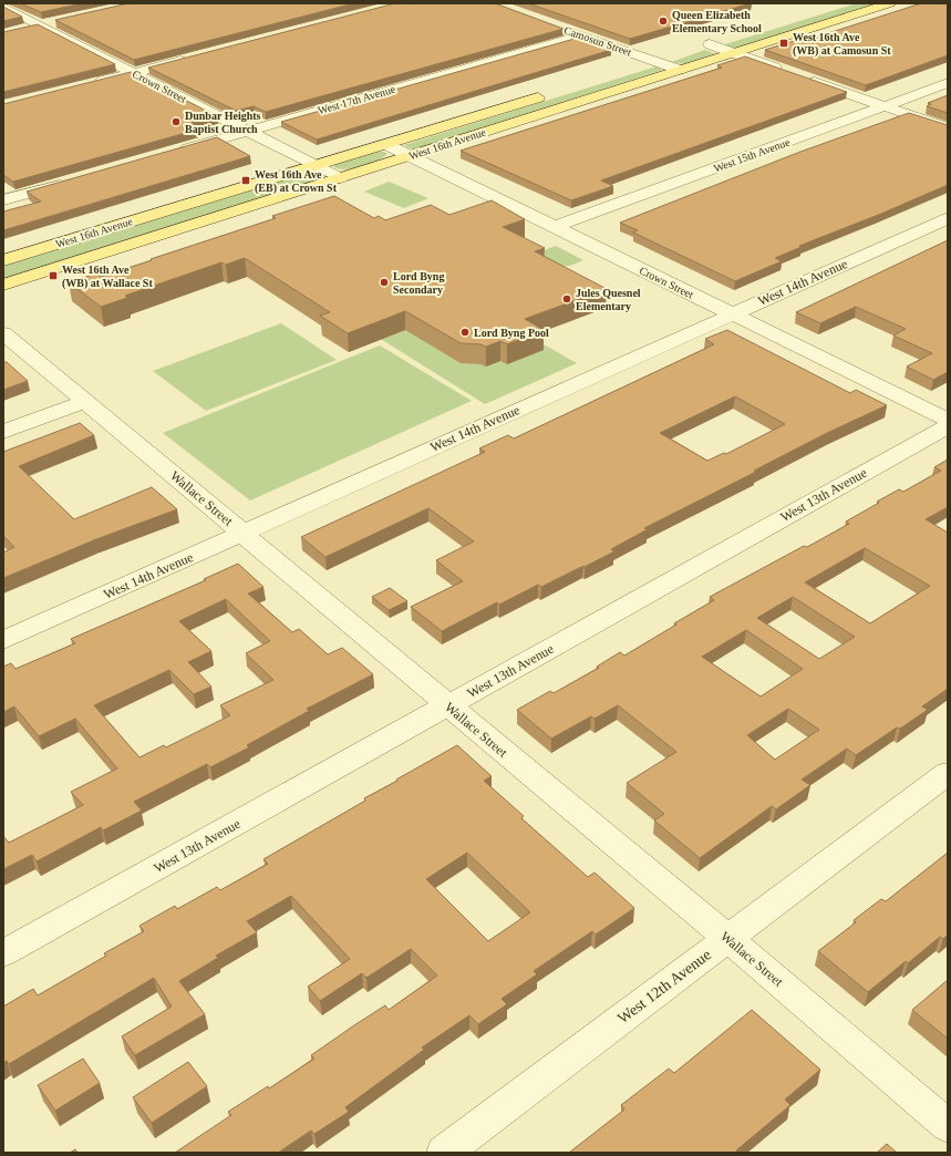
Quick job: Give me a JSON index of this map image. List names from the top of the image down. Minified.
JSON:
{"streets":{"main road":["West 16th Avenue"],"street":["Camosun Street","Crown Street","West 17th Avenue","West 15th Avenue","West 14th Avenue","West 13th Avenue","Wallace Street","West 12th Avenue"]},"crossings":[["Camosun Street","West 17th Avenue"],["Camosun Street","West 16th Avenue"],["Crown Street","West 17th Avenue"],["Crown Street","West 16th Avenue"],["Crown Street","West 15th Avenue"],["Crown Street","West 14th Avenue"],["West 14th Avenue","Wallace Street"],["West 13th Avenue","Wallace Street"],["Wallace Street","West 12th Avenue"]],"places":{"other":["Queen Elizabeth Elementary School","Dunbar Heights Baptist Church","Lord Byng Secondary","Jules Quesnel Elementary","Lord Byng Pool"],"transit":["West 16th Ave (WB) at Camosun St","West 16th Ave (EB) at Crown St","West 16th Ave (WB) at Wallace St"]}}
